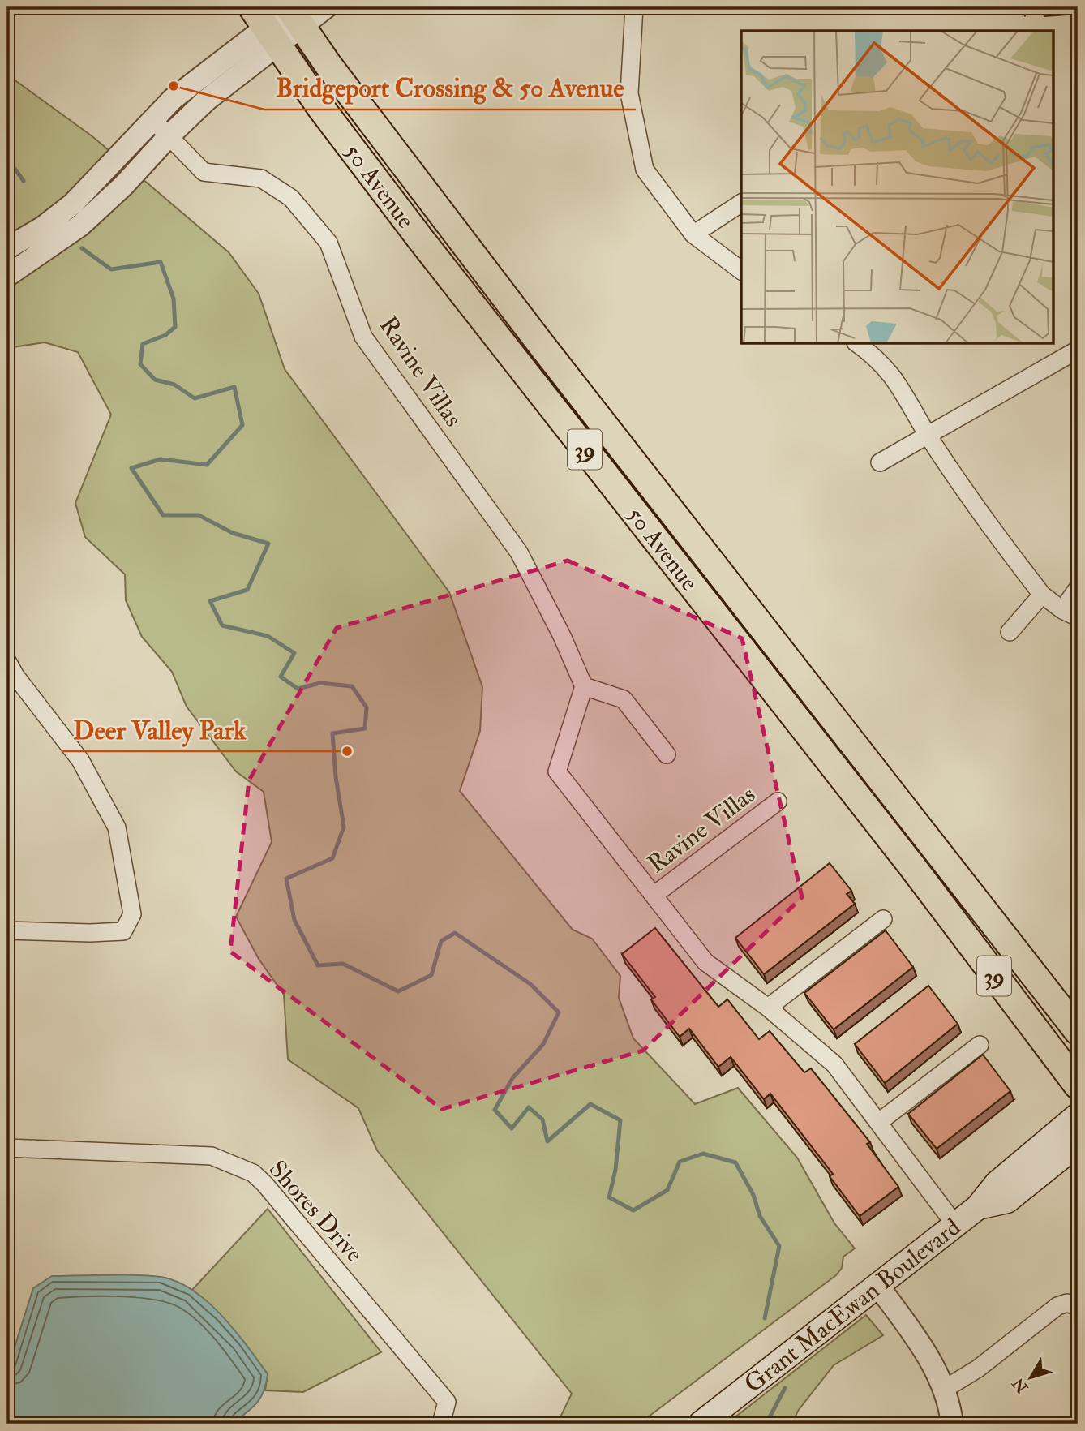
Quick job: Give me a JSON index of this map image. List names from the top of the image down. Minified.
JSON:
{"streets":{"main road":["50 Avenue","39","Grant MacEwan Boulevard"],"street":["Ravine Villas","Shores Drive"]},"crossings":[["Ravine Villas","Grant MacEwan Boulevard"]],"places":["Bridgeport Crossing & 50 Avenue","Deer Valley Park"],"north":"bottom left"}
